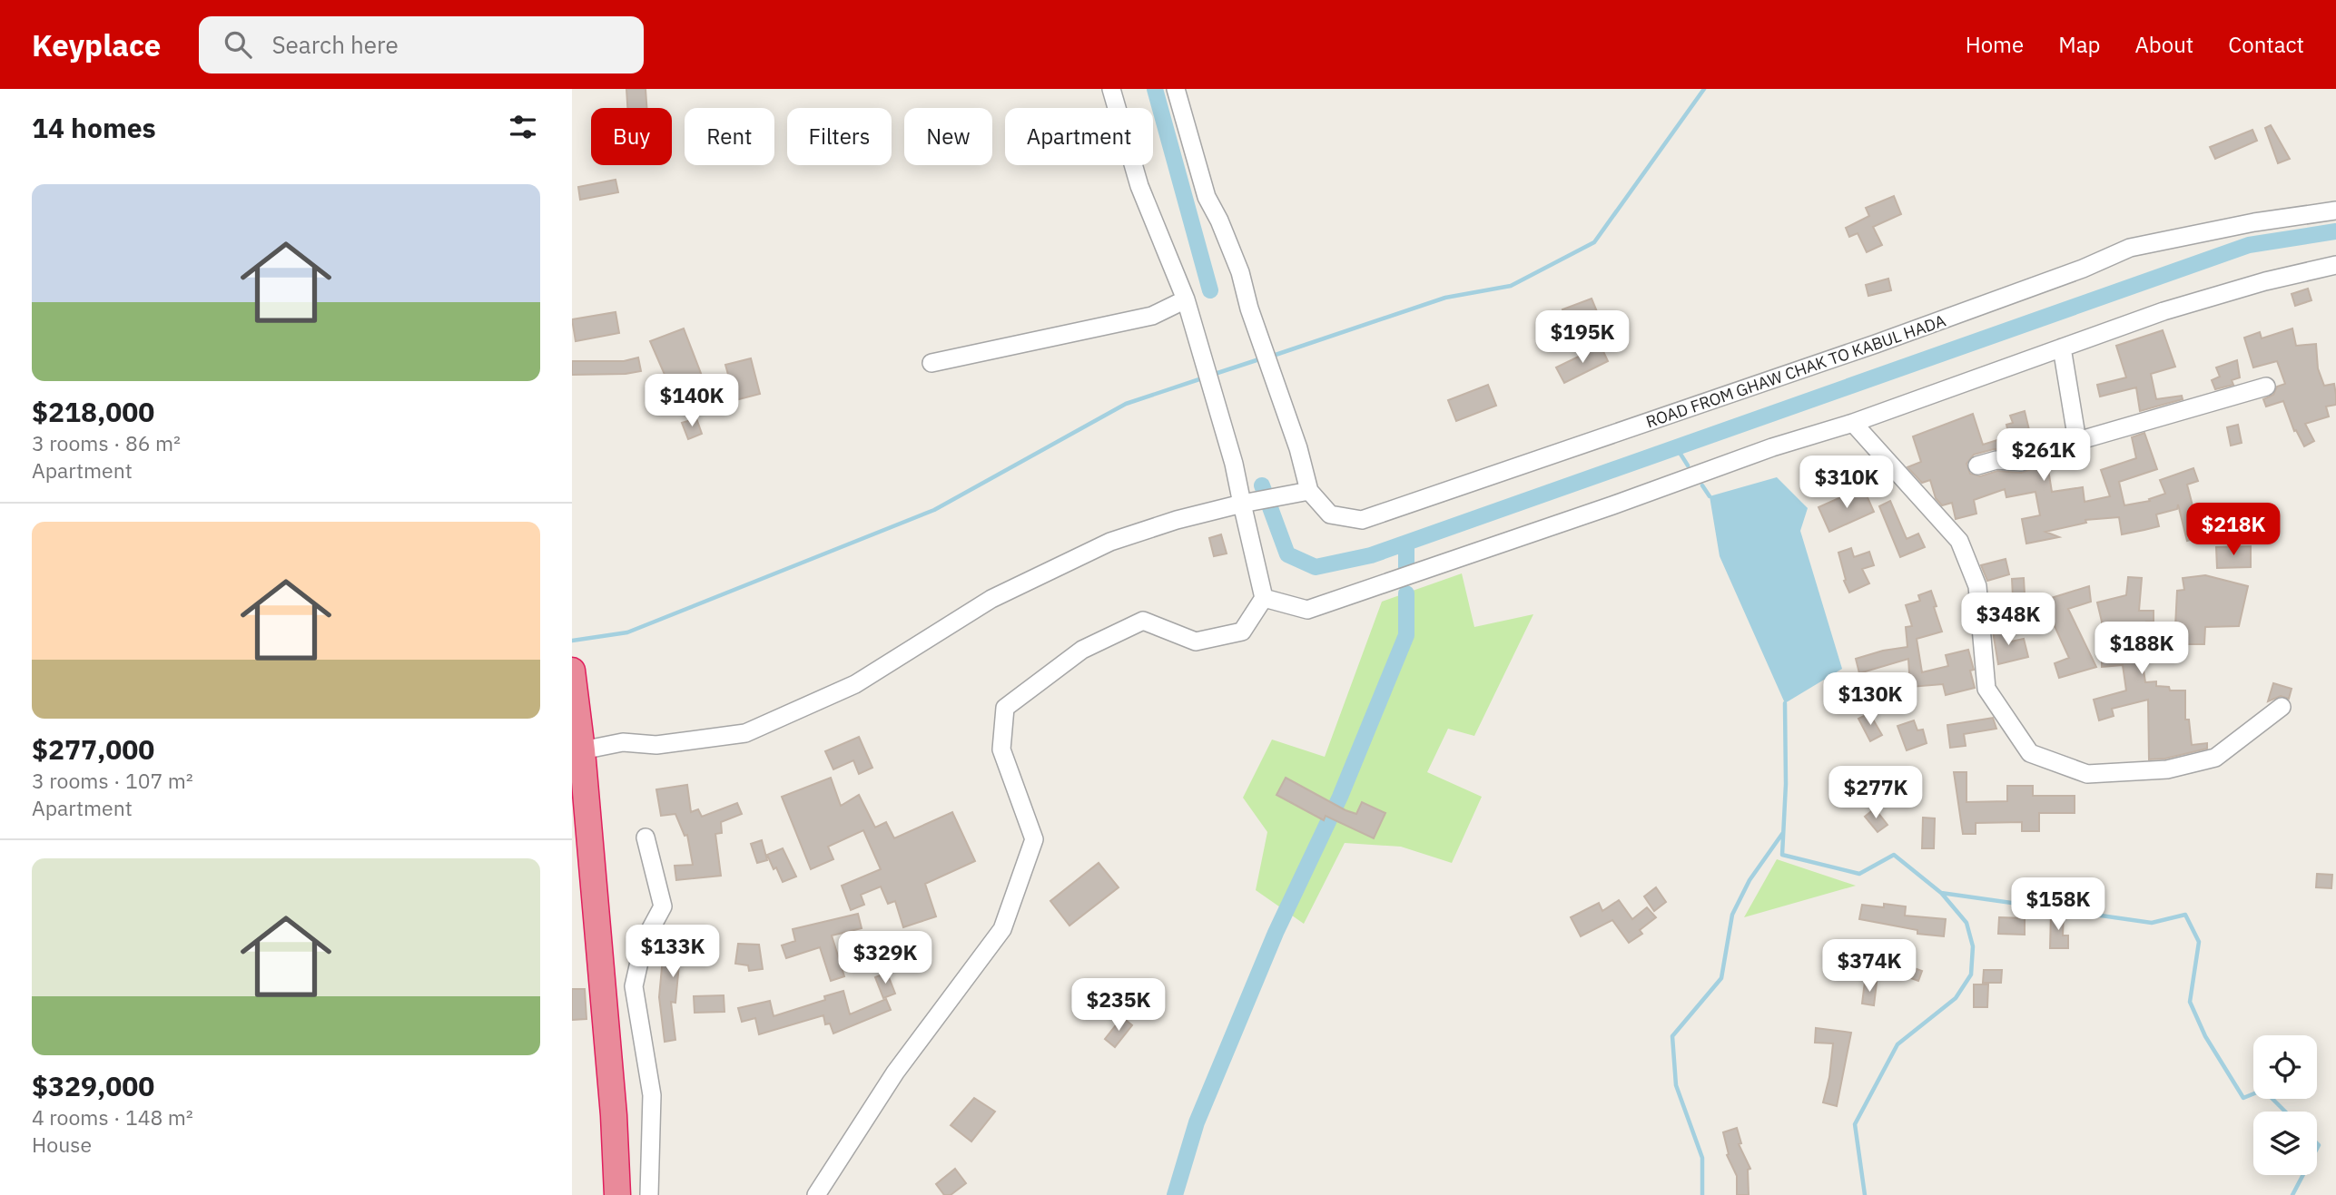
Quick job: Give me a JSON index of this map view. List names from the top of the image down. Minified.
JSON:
{"streets":{"street":["ROAD FROM GHAW CHAK TO KABUL HADA"]},"page":{"header":"Keyplace","search":"Search here","nav":["Home","Map","About","Contact"],"heading":"14 homes","chip":["Buy","Rent","Filters","New","Apartment"],"list":[{"name":"$218,000","note":"3 rooms · 86 m² · Apartment"},{"name":"$277,000","note":"3 rooms · 107 m² · Apartment"},{"name":"$329,000","note":"4 rooms · 148 m² · House"}],"price":["$195K","$140K","$261K","$310K","$218K","$348K","$188K","$130K","$277K","$158K","$133K","$329K","$374K","$235K"]}}
